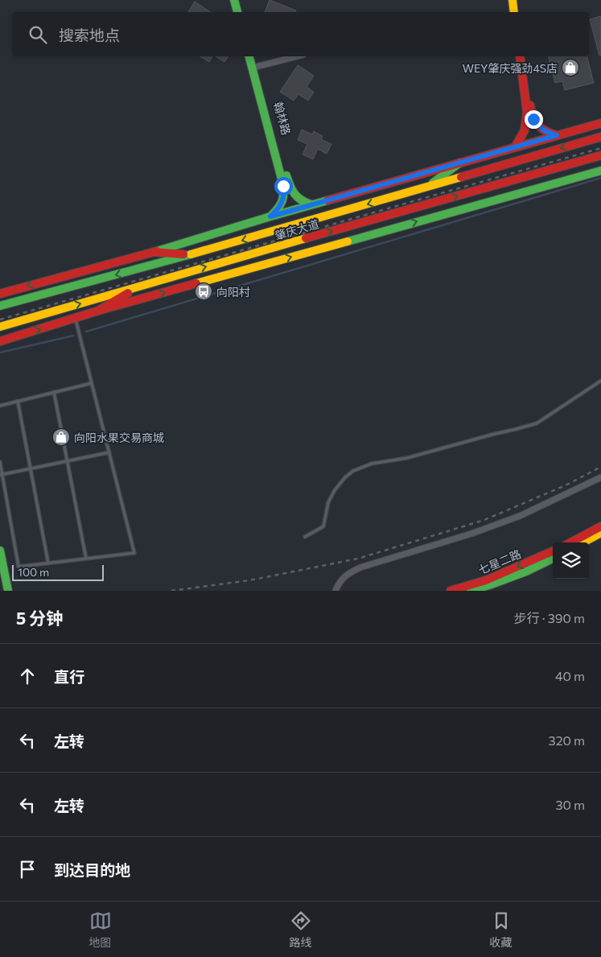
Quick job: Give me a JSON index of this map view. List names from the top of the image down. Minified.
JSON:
{"streets":{"main road":["翰林路","肇庆大道","七星二路"]},"places":{"shop":["WEY肇庆强劲4S店","向阳水果交易商城"],"bus stop":["向阳村"]},"scale_bar":"100 m","page":{"search":"搜索地点","scale":"100 m","heading":["5 分钟","步行 · 390 m"],"list":[["直行","40 m"],["左转","320 m"],["左转","30 m"],"到达目的地"],"nav":["地图","路线","收藏"]}}
